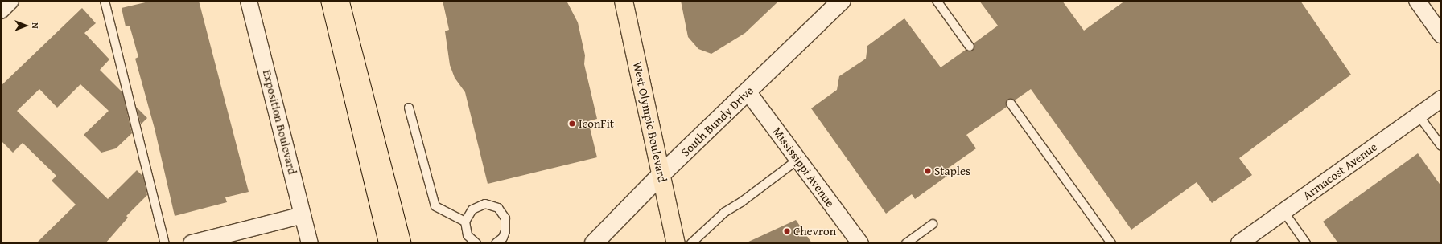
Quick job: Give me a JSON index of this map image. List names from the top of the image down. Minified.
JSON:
{"streets":{"main road":["South Bundy Drive","West Olympic Boulevard"],"street":["Exposition Boulevard","Mississippi Avenue","Armacost Avenue"]},"crossings":[["South Bundy Drive","West Olympic Boulevard"],["South Bundy Drive","Mississippi Avenue"]],"places":["IconFit","Staples","Chevron"],"north":"right"}
